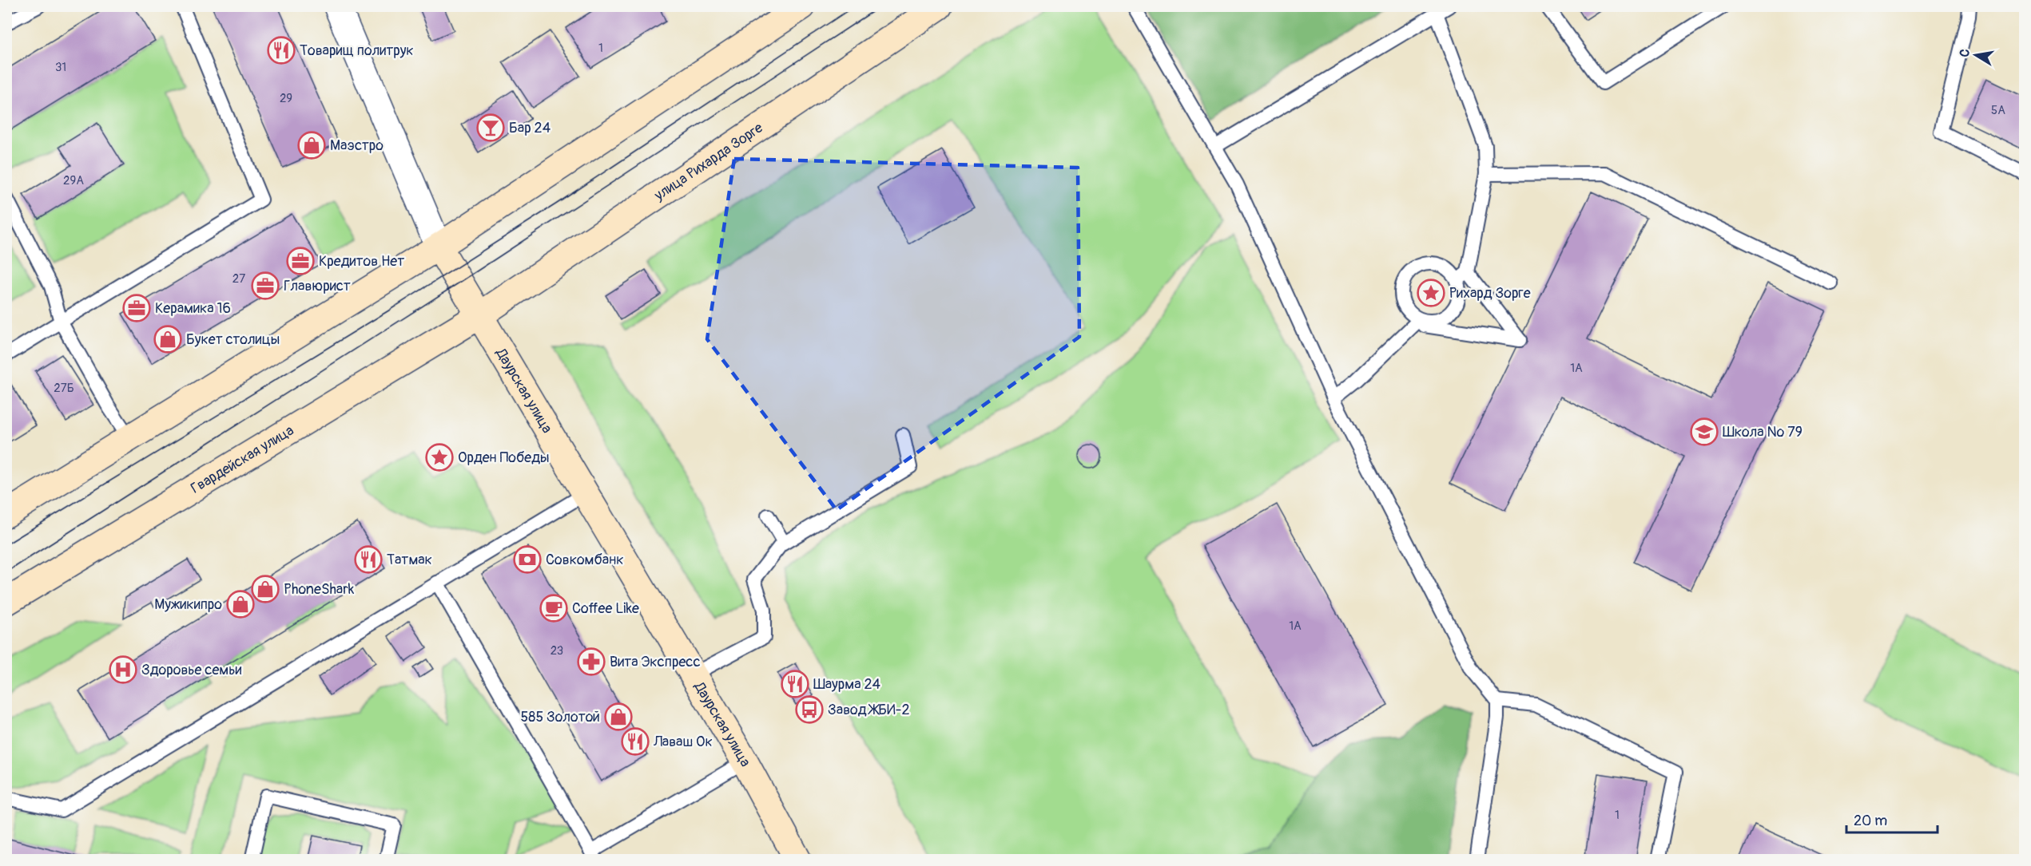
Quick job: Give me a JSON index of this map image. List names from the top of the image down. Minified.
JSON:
{"streets":{"main road":["улица Рихарда Зорге","Даурская улица","Гвардейская улица"]},"crossings":[["улица Рихарда Зорге","Даурская улица"],["улица Рихарда Зорге","Гвардейская улица"],["Даурская улица","Гвардейская улица"]],"places":{"restaurant":["Товарищ политрук","Татмак","Шаурма 24","Лаваш Ок"],"bar":["Бар 24"],"shop":["Маэстро","Букет столицы","PhoneShark","Мужикипро","585 Золотой"],"office":["Кредитов Нет","Главюрист","Керамика 16"],"place":["Рихард Зорге","Орден Победы"],"school or university":["Школа № 79"],"bank":["Совкомбанк"],"cafe":["Coffee Like"],"pharmacy":["Вита Экспресс"],"hospital":["Здоровье семьи"],"bus stop":["Завод ЖБИ-2"]},"house_numbers":["1","31","29","5А","29А","27","1А","27Б","1А","23","1"],"scale_bar":"20 m","north":"left"}
